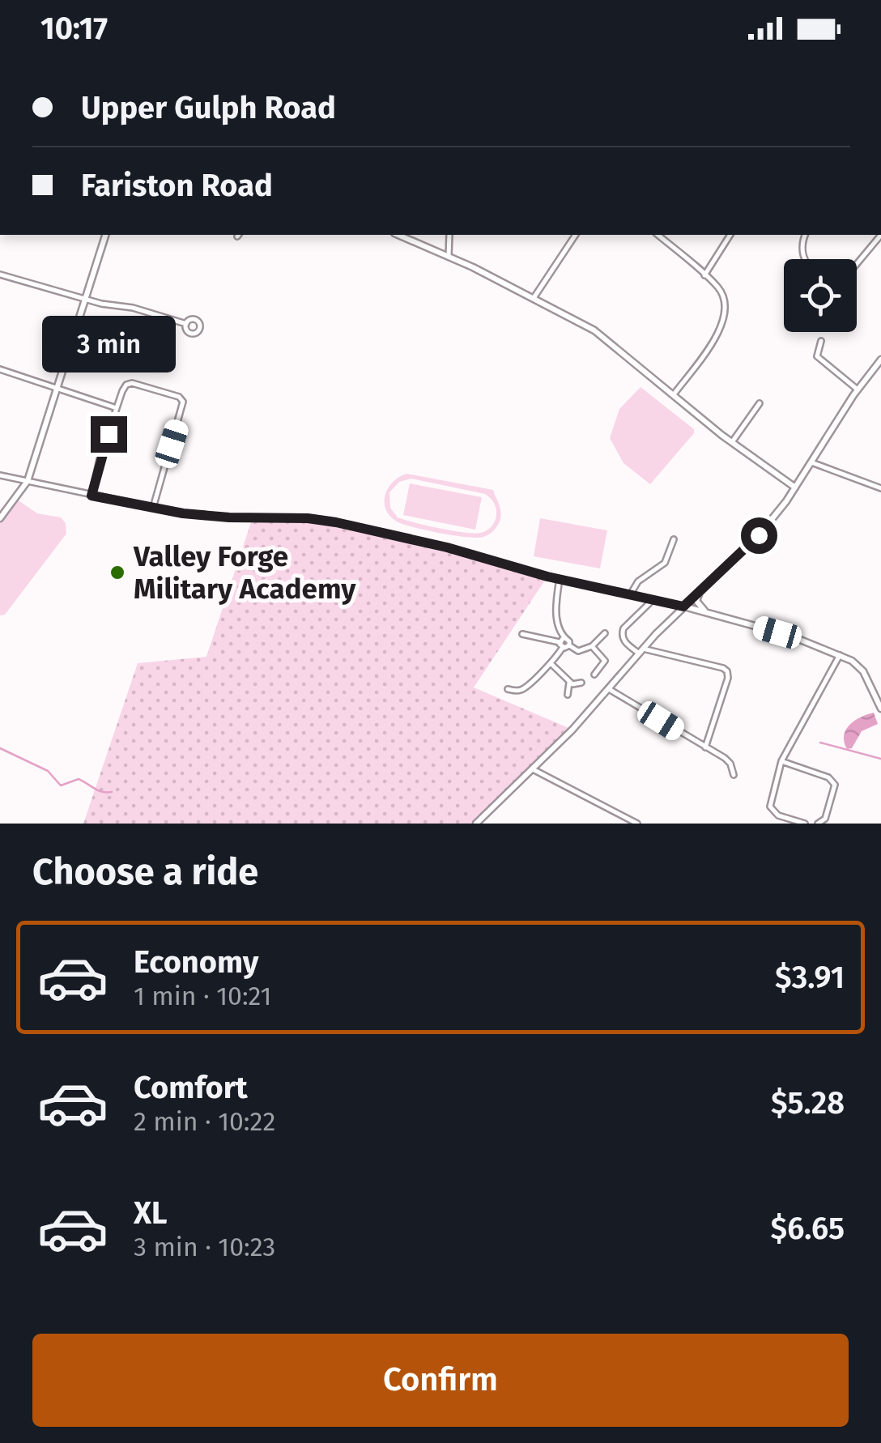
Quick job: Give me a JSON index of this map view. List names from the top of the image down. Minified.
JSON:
{"places":["Valley Forge Military Academy"],"page":{"status":"10:17","banner":["Upper Gulph Road","Fariston Road"],"bubble":"3 min","heading":"Choose a ride","list":[{"name":"Economy","note":"1 min · 10:21","value":"$3.91"},{"name":"Comfort","note":"2 min · 10:22","value":"$5.28"},{"name":"XL","note":"3 min · 10:23","value":"$6.65"}],"buttons":"Confirm"}}
